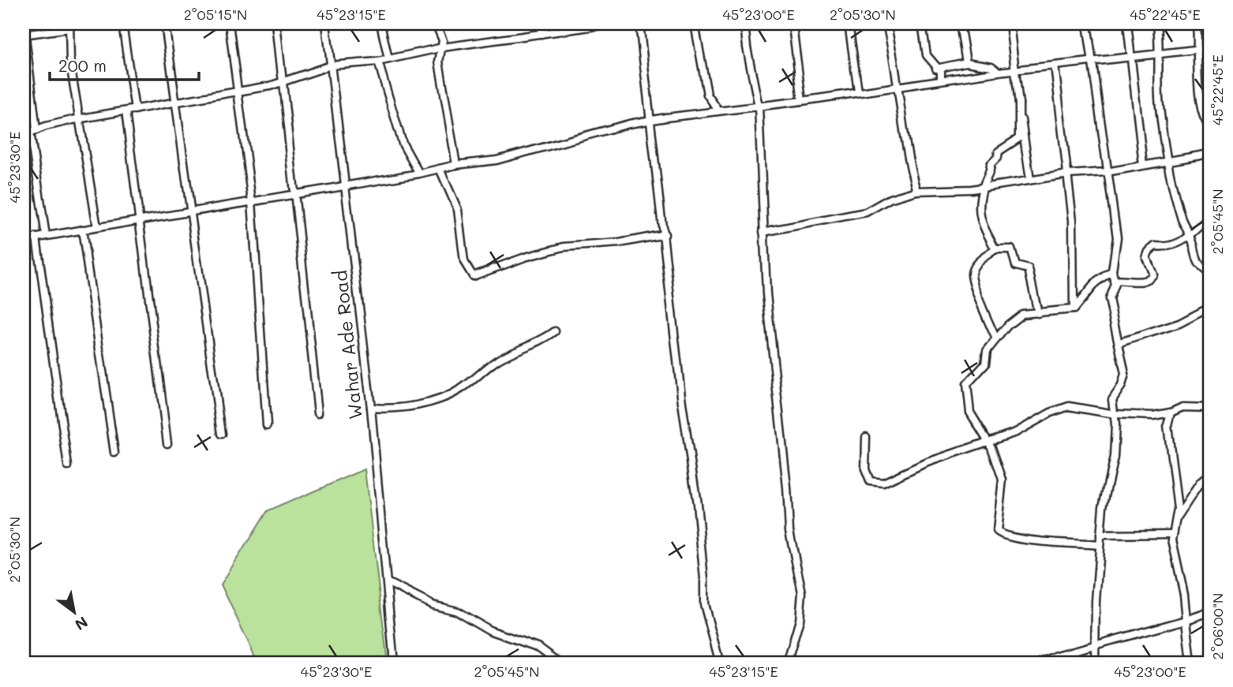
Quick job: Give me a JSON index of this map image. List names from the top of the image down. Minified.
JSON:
{"streets":{"street":["Wahar Ade Road"]},"scale_bar":"200 m","north":"bottom right","coordinates":["2°05'15\"N","45°23'15\"E","45°23'00\"E","2°05'30\"N","45°22'45\"E","45°23'30\"E","2°05'45\"N","2°06'00\"N"]}
